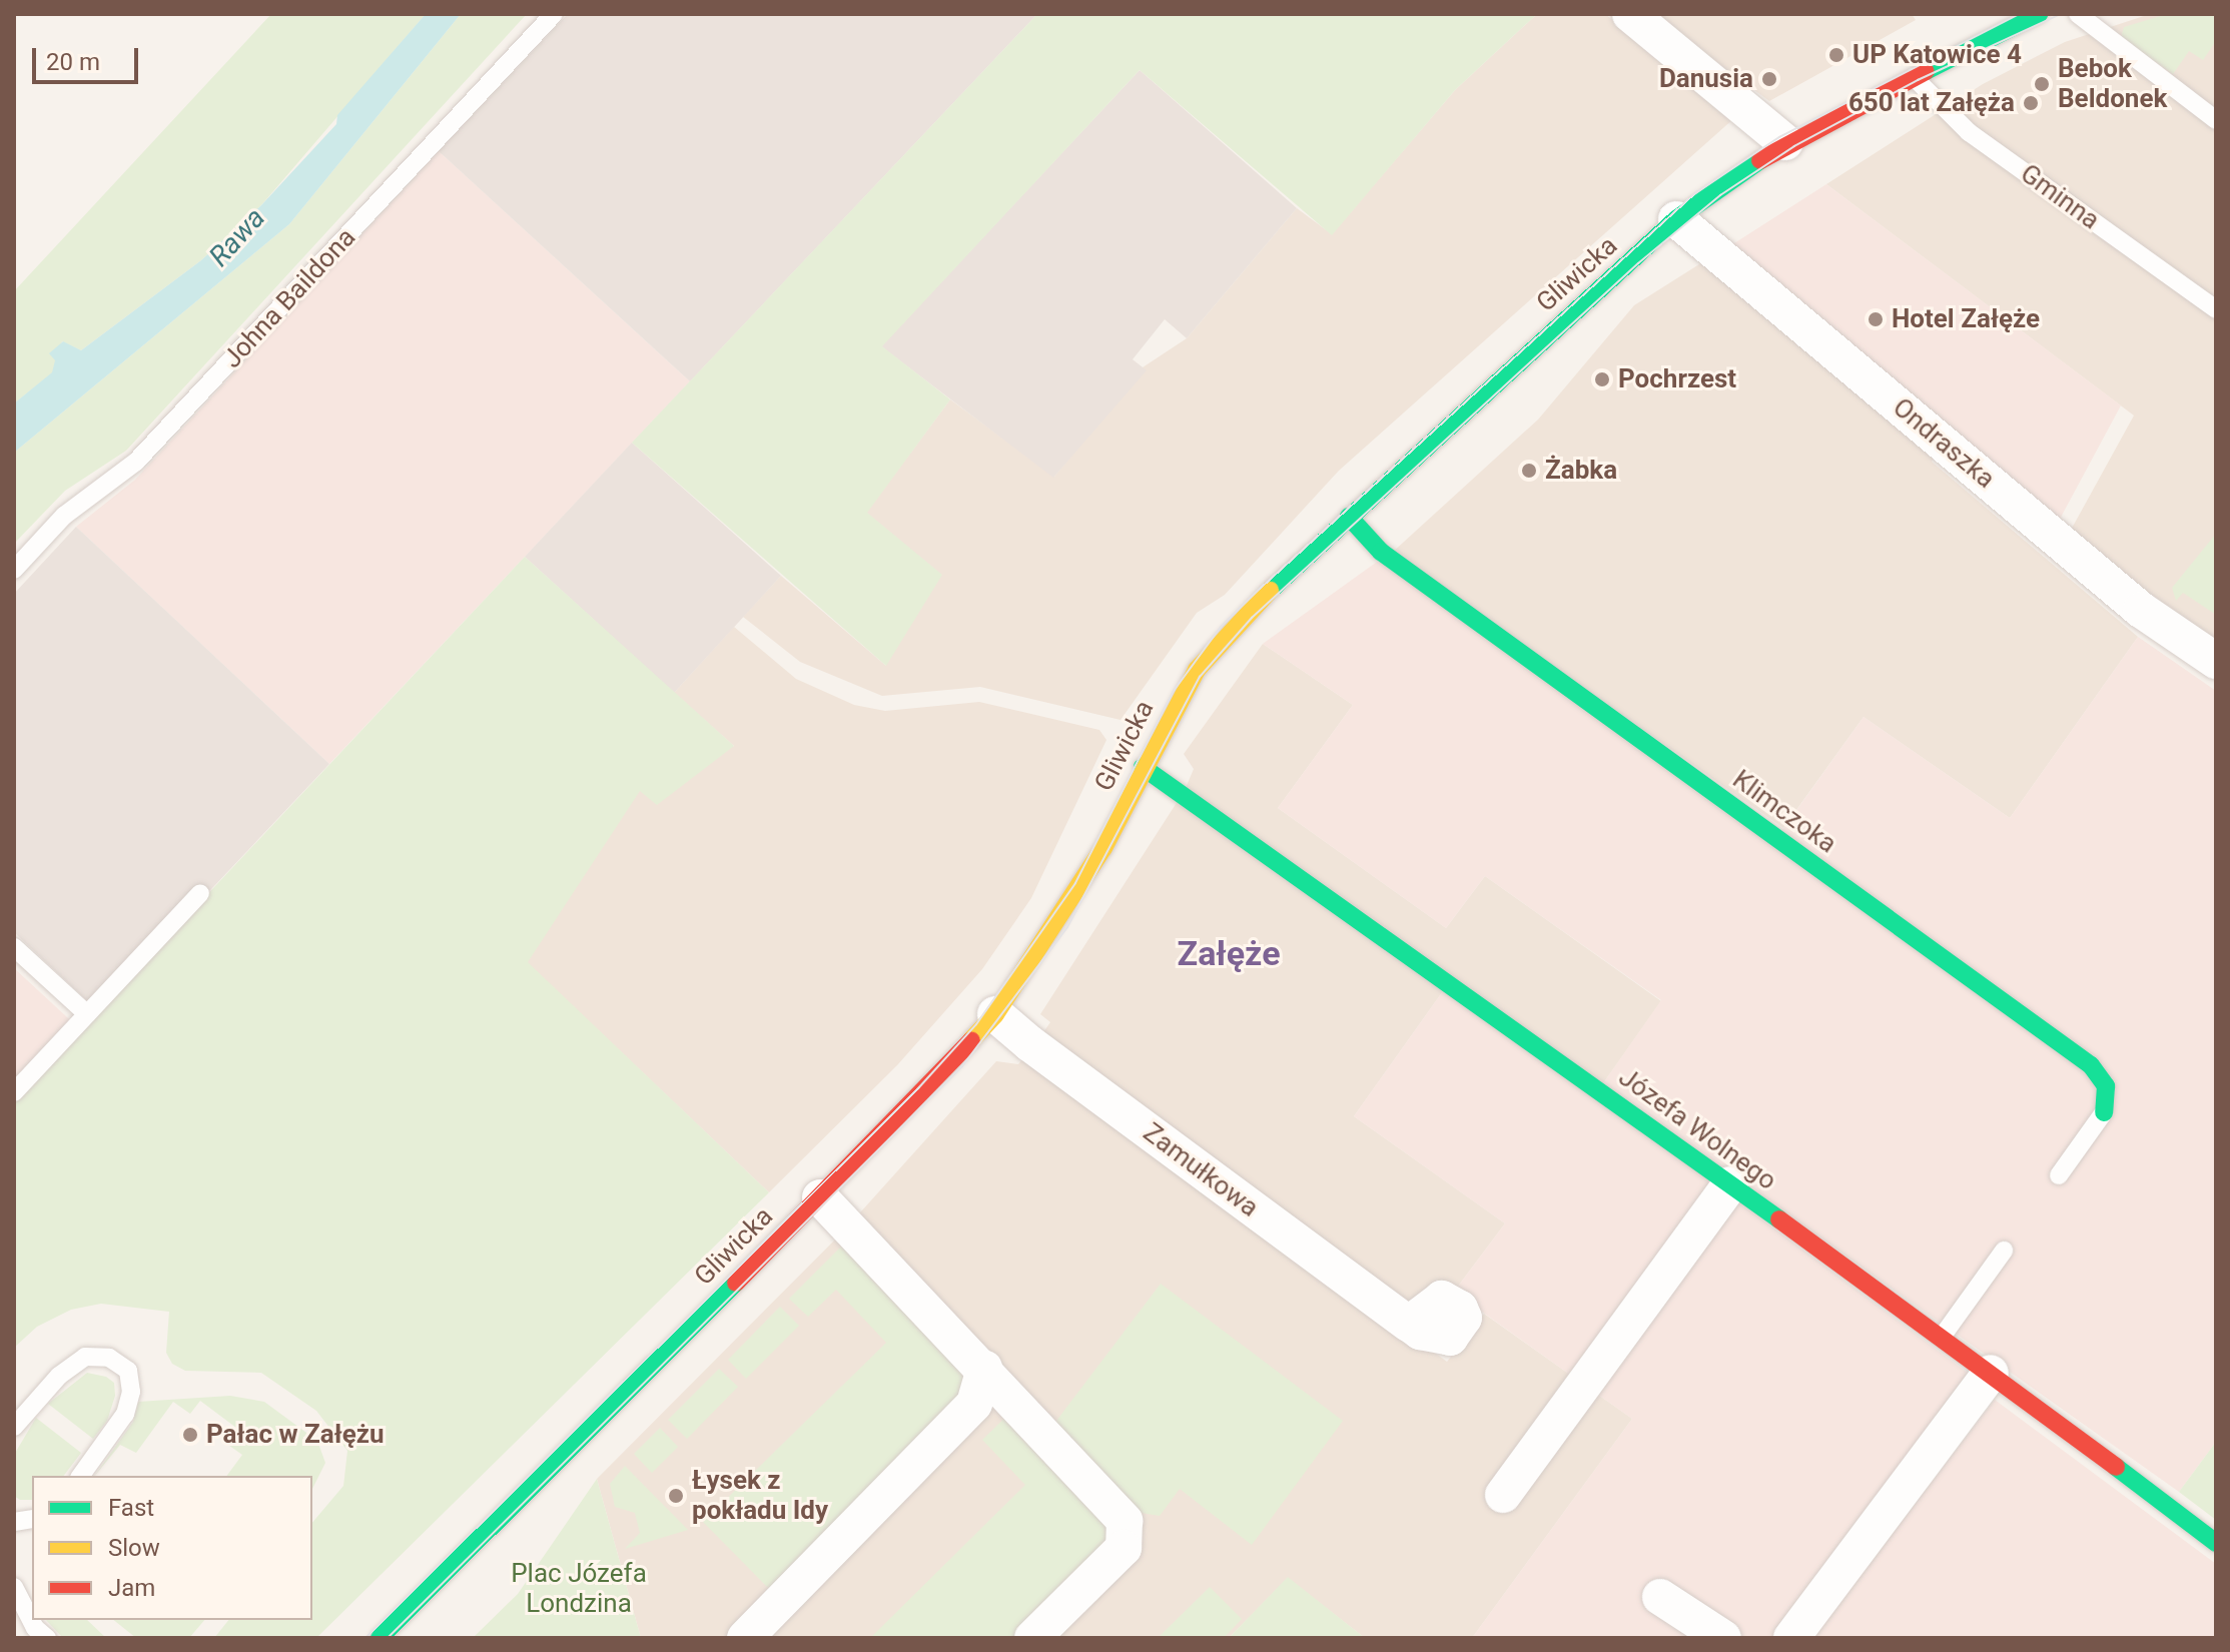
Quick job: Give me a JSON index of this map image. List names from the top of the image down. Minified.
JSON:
{"streets":{"street":["Gliwicka","Ondraszka","Klimczoka","Józefa Wolnego","Zamułkowa"],"lane":["Gminna","Johna Baildona"]},"crossings":[["Gminna","Gliwicka"],["Gliwicka","Ondraszka"],["Gliwicka","Klimczoka"],["Gliwicka","Józefa Wolnego"],["Gliwicka","Zamułkowa"]],"districts":["Załęże"],"water":["Rawa"],"parks":["Plac Józefa Londzina"],"places":["UP Katowice 4","Danusia","Bebok Beldonek","650 lat Załęża","Hotel Załęże","Pochrzest","Żabka","Pałac w Załężu","Łysek z pokładu Idy"],"legend":["Fast","Slow","Jam"],"scale_bar":"20 m"}
